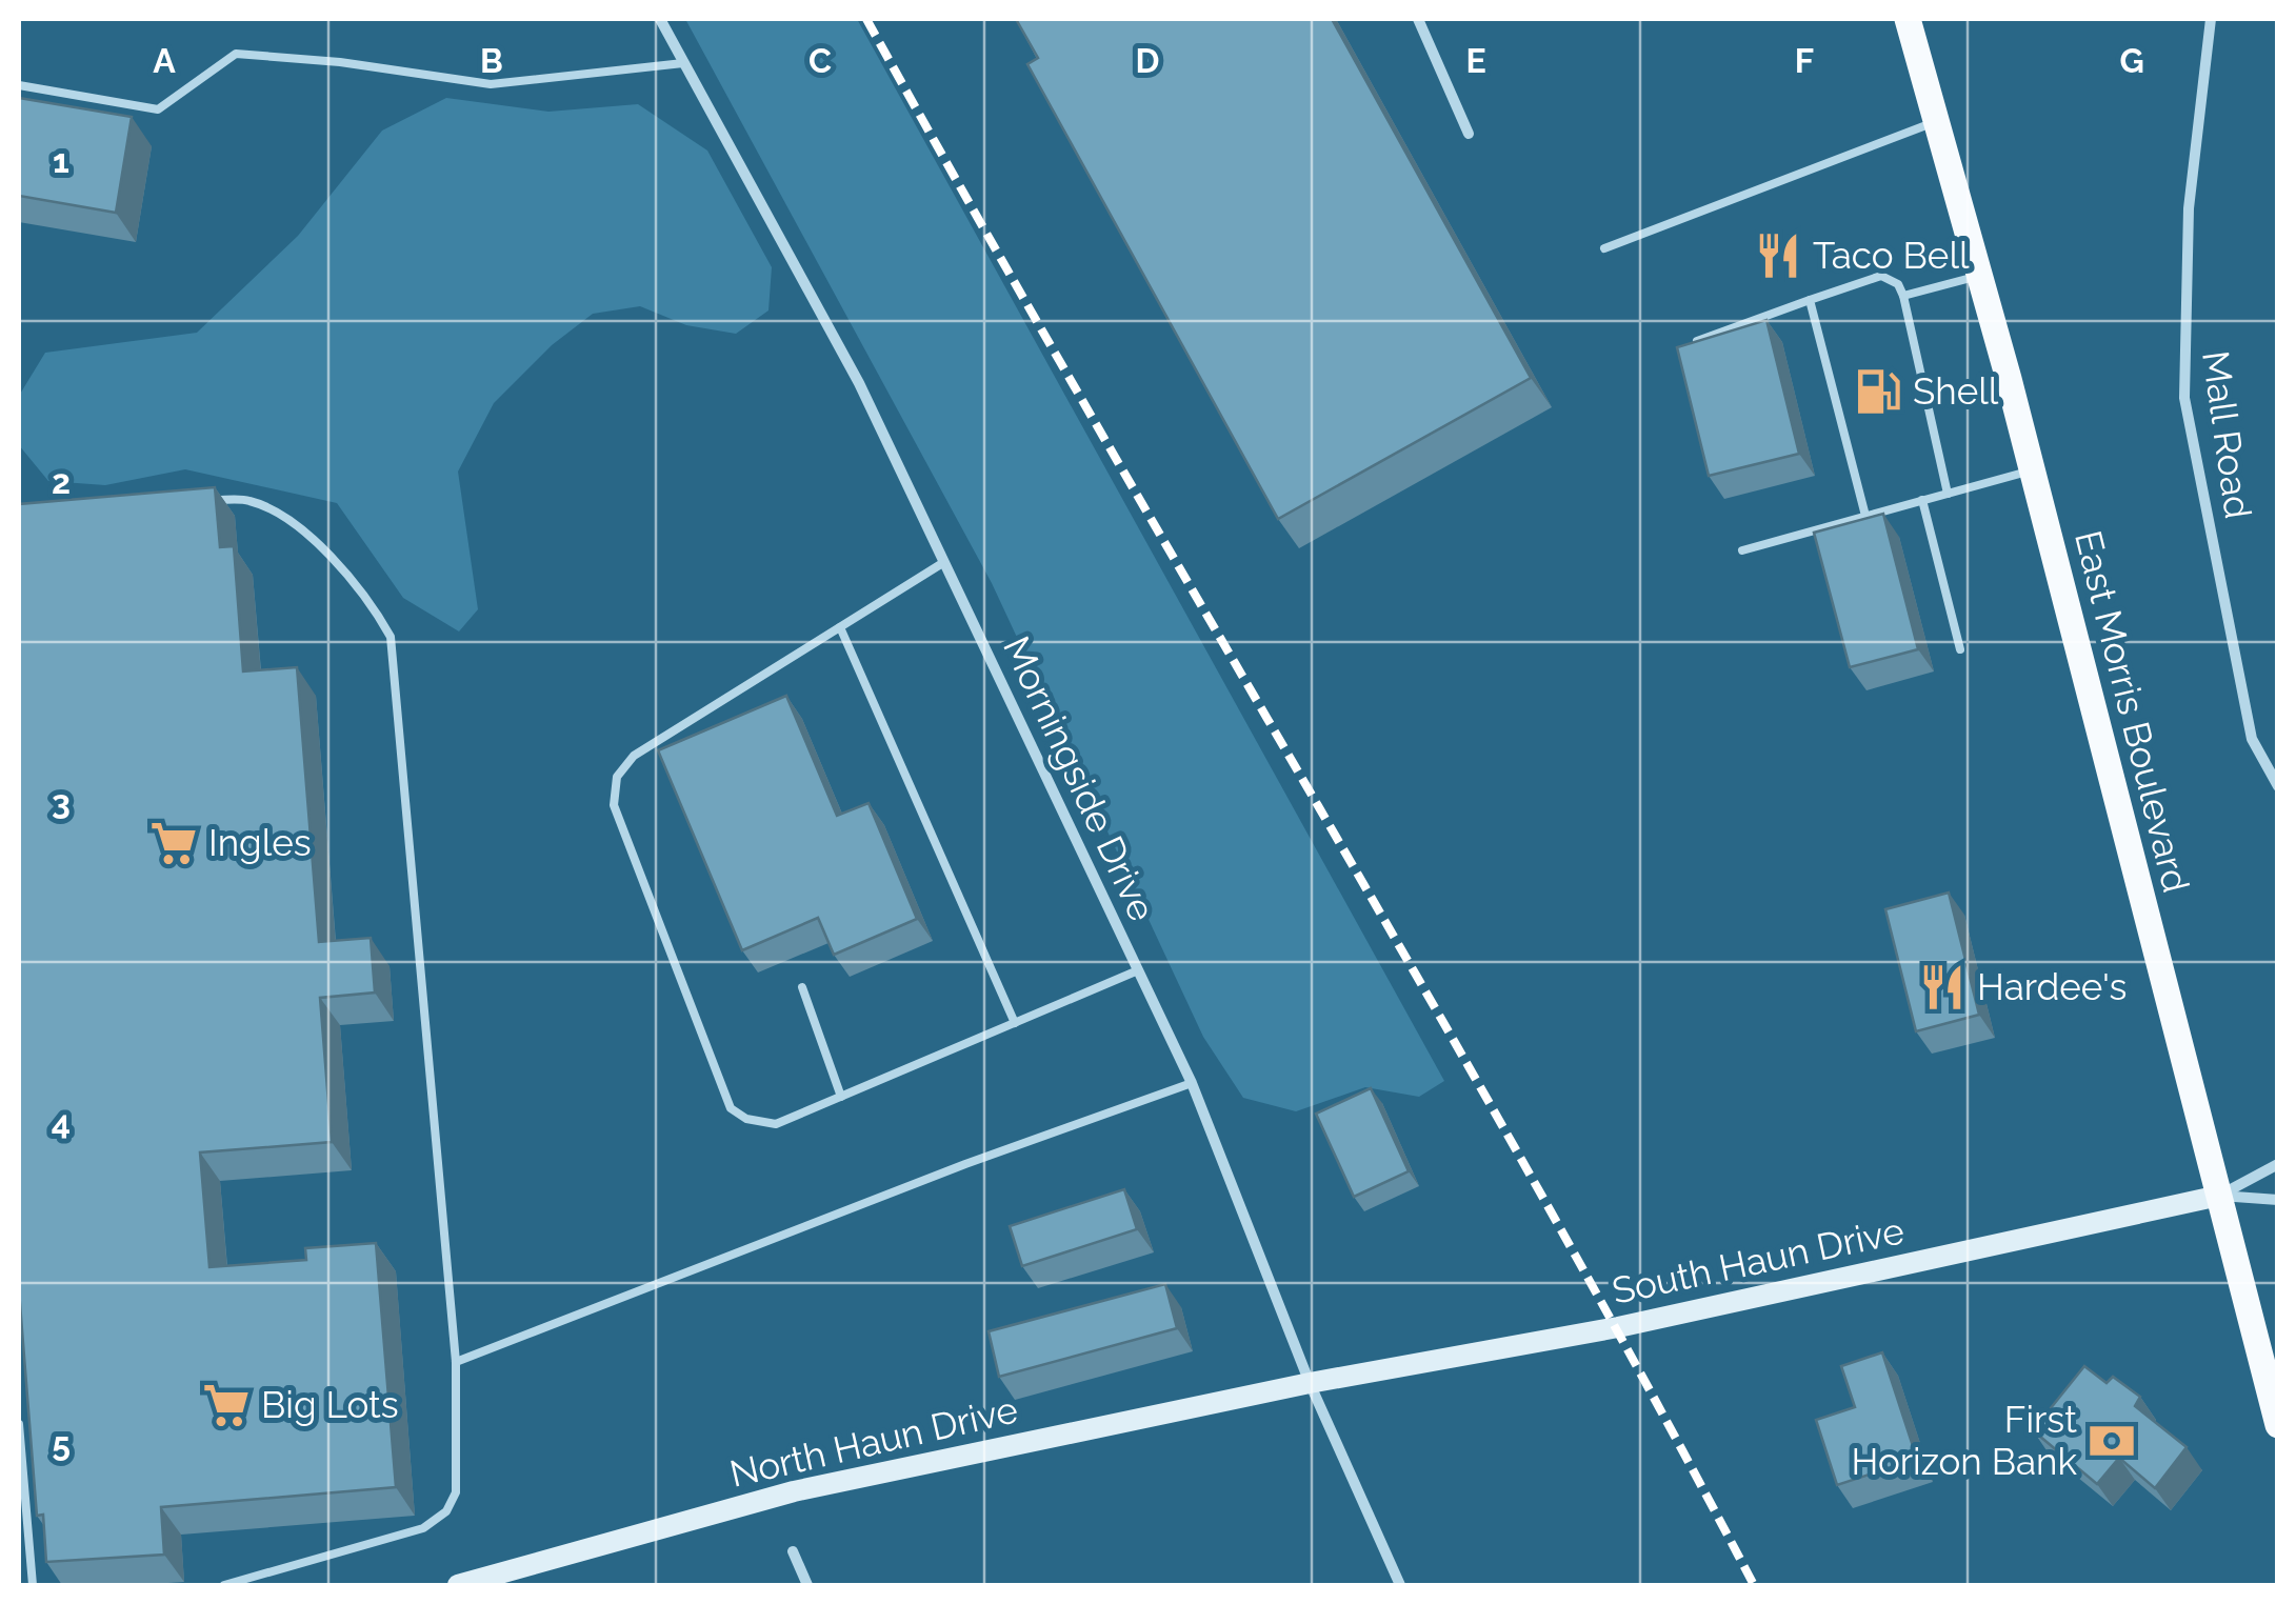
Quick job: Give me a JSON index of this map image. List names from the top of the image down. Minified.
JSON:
{"streets":{"main road":["East Morris Boulevard"],"street":["Mall Road","Morningside Drive","South Haun Drive","North Haun Drive"]},"crossings":[["East Morris Boulevard","South Haun Drive"],["Morningside Drive","South Haun Drive"],["Morningside Drive","North Haun Drive"],["South Haun Drive","North Haun Drive"]],"places":{"restaurant":["Taco Bell","Hardee's"],"fuel station":["Shell"],"supermarket":["Ingles","Big Lots"],"bank":["First Horizon Bank"]},"grid":{"columns":["A","B","C","D","E","F","G"],"rows":["1","2","3","4","5"]}}
